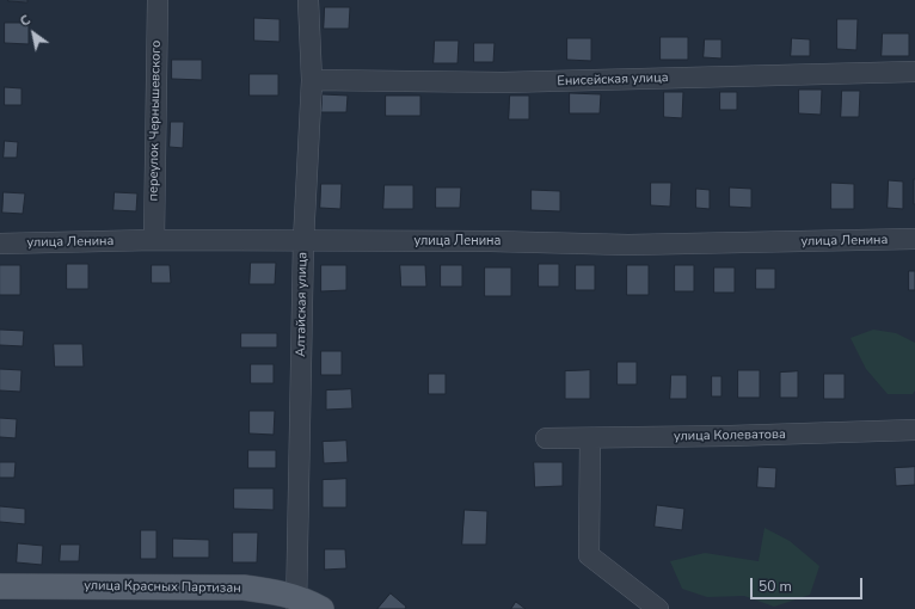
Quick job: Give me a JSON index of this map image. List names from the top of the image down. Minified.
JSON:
{"streets":{"main road":["улица Красных Партизан"],"street":["Енисейская улица","переулок Чернышевского","улица Ленина","Алтайская улица","улица Колеватова"]},"crossings":[["Енисейская улица","Алтайская улица"],["переулок Чернышевского","улица Ленина"],["улица Ленина","Алтайская улица"],["Алтайская улица","улица Красных Партизан"]],"scale_bar":"50 m","north":"top left"}
